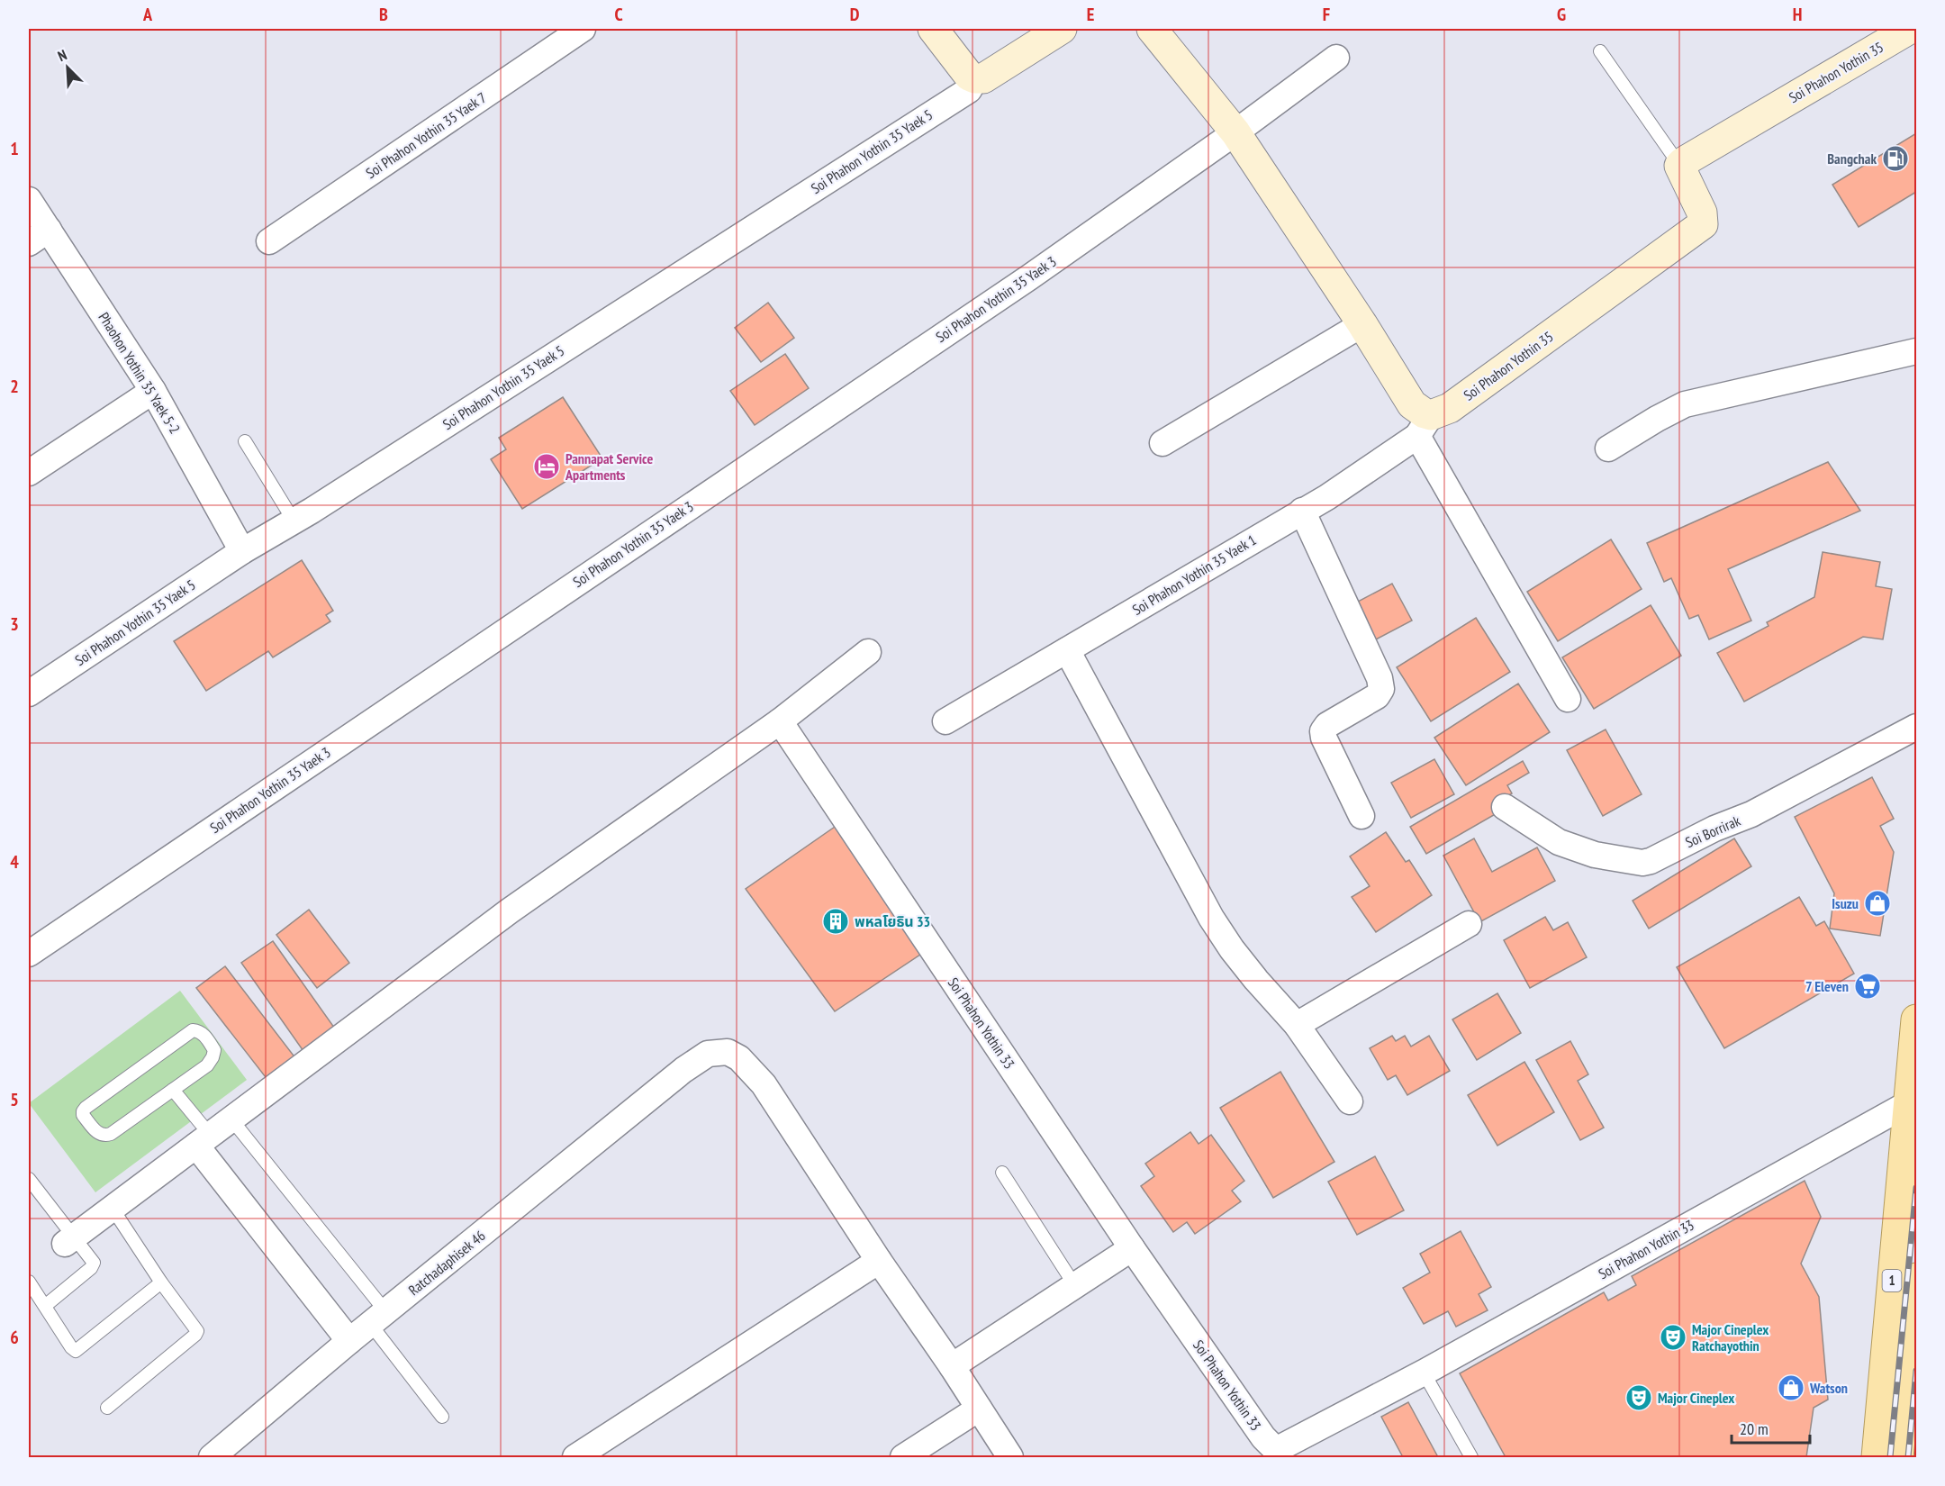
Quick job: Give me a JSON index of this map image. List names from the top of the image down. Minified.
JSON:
{"streets":{"main road":["1"],"street":["Soi Phahon Yothin 35","Soi Phahon Yothin 35 Yaek 7","Soi Phahon Yothin 35 Yaek 5","Soi Phahon Yothin 35 Yaek 3","Phaohon Yothin 35 Yaek 5-2","Soi Phahon Yothin 35 Yaek 1","Soi Borrirak","Soi Phahon Yothin 33","Ratchadaphisek 46"]},"crossings":[["Soi Phahon Yothin 35","Soi Phahon Yothin 35 Yaek 1"],["Soi Phahon Yothin 35 Yaek 5","Phaohon Yothin 35 Yaek 5-2"],["Soi Phahon Yothin 33","1"]],"places":{"fuel station":["Bangchak"],"hotel":["Pannapat Service Apartments"],"shop":["Isuzu","Watson"],"building":["พหลโยธิน 33"],"supermarket":["7 Eleven"],"theatre":["Major Cineplex Ratchayothin","Major Cineplex"]},"scale_bar":"20 m","north":"top left","grid":{"columns":["A","B","C","D","E","F","G","H"],"rows":["1","2","3","4","5","6"]}}
